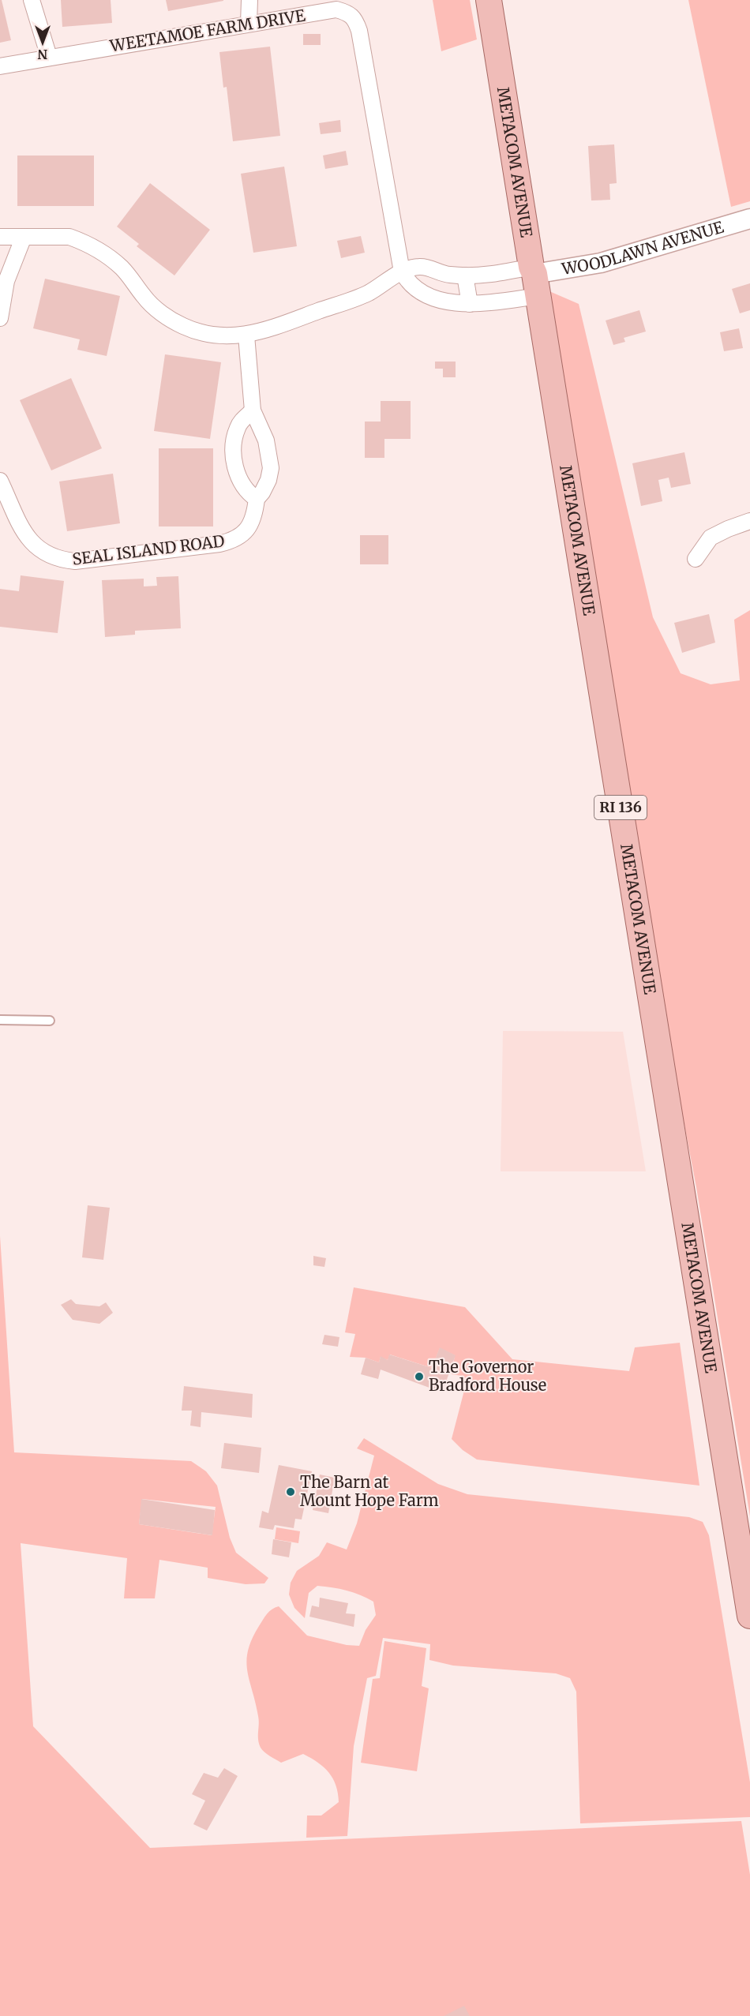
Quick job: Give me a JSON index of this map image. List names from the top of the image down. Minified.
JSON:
{"streets":{"main road":["METACOM AVENUE","RI 136"],"street":["WEETAMOE FARM DRIVE","WOODLAWN AVENUE","SEAL ISLAND ROAD"]},"crossings":[["METACOM AVENUE","WOODLAWN AVENUE"]],"places":["The Governor Bradford House","The Barn at Mount Hope Farm"],"north":"bottom"}
